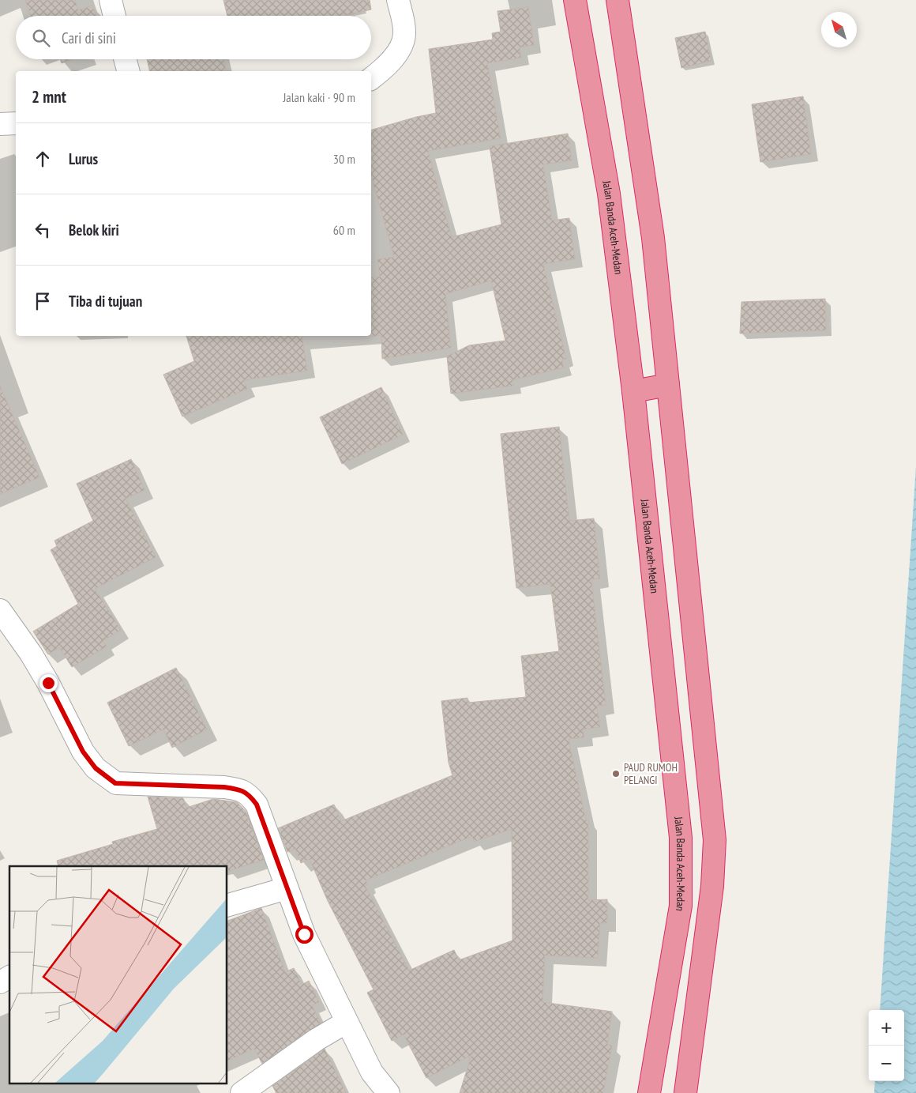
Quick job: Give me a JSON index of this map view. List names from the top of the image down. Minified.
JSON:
{"streets":{"highway":["Jalan Banda Aceh-Medan"]},"places":["PAUD RUMOH PELANGI"],"north":"top left","page":{"search":"Cari di sini","heading":["2 mnt","Jalan kaki · 90 m"],"list":[["Lurus","30 m"],["Belok kiri","60 m"],"Tiba di tujuan"],"map_buttons":["+","−"]}}
